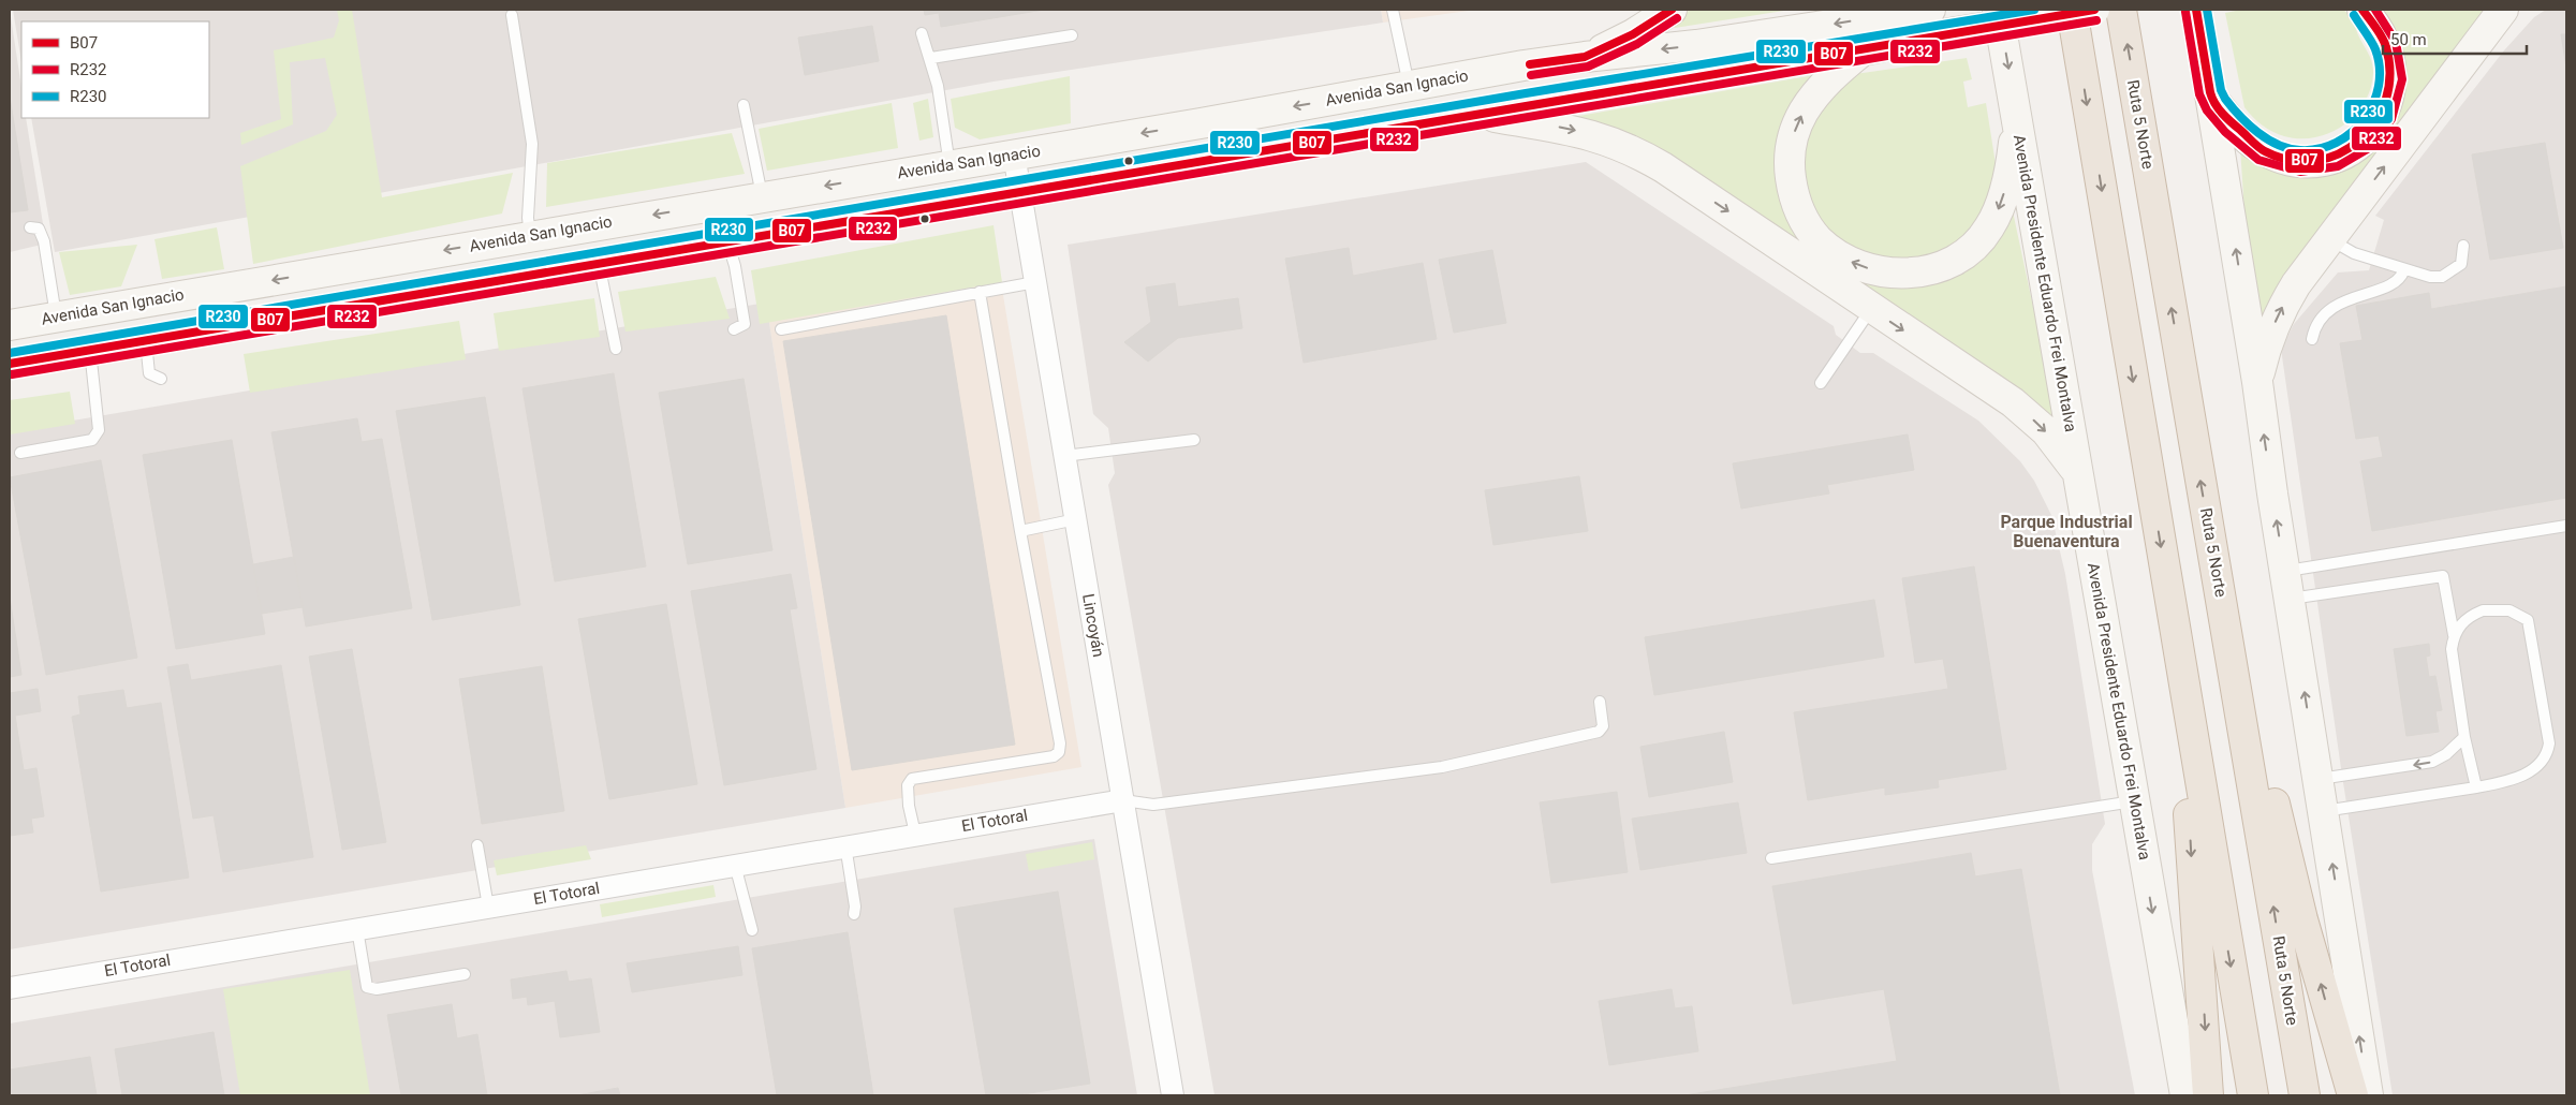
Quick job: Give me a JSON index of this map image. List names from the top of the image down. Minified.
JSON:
{"streets":{"highway":["Ruta 5 Norte"],"main road":["Avenida San Ignacio","Avenida Presidente Eduardo Frei Montalva"],"street":["Lincoyán","El Totoral"]},"crossings":[["Avenida San Ignacio","Lincoyán"],["Lincoyán","El Totoral"]],"districts":["Parque Industrial Buenaventura"],"lines":["transit line B07","transit line R232","transit line R230"],"legend":["B07","R232","R230"],"scale_bar":"50 m"}
